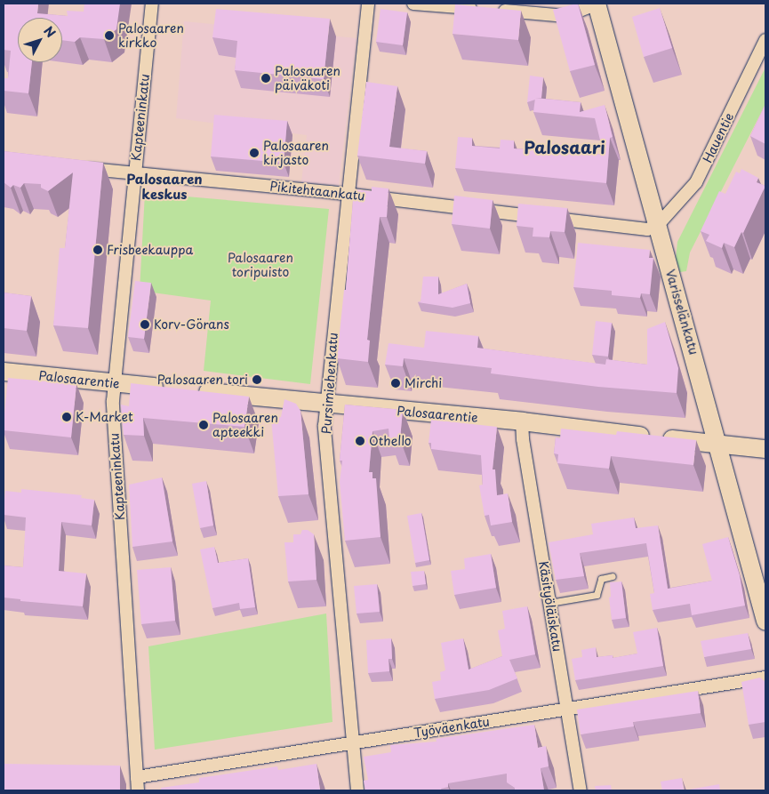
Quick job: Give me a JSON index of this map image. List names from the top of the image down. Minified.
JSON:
{"streets":{"main road":["Varisselänkatu","Palosaarentie"],"street":["Kapteeninkatu","Hauentie","Pikitehtaankatu","Pursimiehenkatu","Käsityöläiskatu","Työväenkatu"]},"crossings":[["Kapteeninkatu","Pikitehtaankatu"],["Kapteeninkatu","Palosaarentie"],["Kapteeninkatu","Työväenkatu"],["Hauentie","Pikitehtaankatu"],["Hauentie","Varisselänkatu"],["Pikitehtaankatu","Varisselänkatu"],["Pikitehtaankatu","Pursimiehenkatu"],["Varisselänkatu","Palosaarentie"],["Palosaarentie","Pursimiehenkatu"],["Palosaarentie","Käsityöläiskatu"],["Pursimiehenkatu","Työväenkatu"],["Käsityöläiskatu","Työväenkatu"]],"districts":["Palosaari","Palosaaren keskus"],"parks":["Palosaaren toripuisto"],"places":["Palosaaren kirkko","Palosaaren päiväkoti","Palosaaren kirjasto","Frisbeekauppa","Korv-Görans","Palosaaren tori","Mirchi","K-Market","Palosaaren apteekki","Othello"],"north":"top right"}
